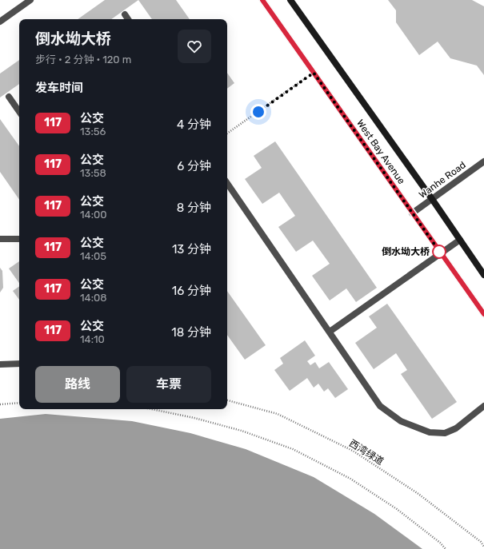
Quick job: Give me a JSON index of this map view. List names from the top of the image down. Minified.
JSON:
{"streets":{"main road":["West Bay Avenue"],"street":["Wanhe Road"],"path":["西湾绿道"]},"crossings":[["West Bay Avenue","Wanhe Road"]],"places":["倒水坳大桥"],"lines":["bus line 117"],"page":{"heading":[["倒水坳大桥","步行 · 2 分钟 · 120 m"],"发车时间"],"list":[{"mark":"117","name":"公交","note":"13:56","value":"4 分钟"},{"mark":"117","name":"公交","note":"13:58","value":"6 分钟"},{"mark":"117","name":"公交","note":"14:00","value":"8 分钟"},{"mark":"117","name":"公交","note":"14:05","value":"13 分钟"},{"mark":"117","name":"公交","note":"14:08","value":"16 分钟"},{"mark":"117","name":"公交","note":"14:10","value":"18 分钟"}],"buttons":["路线","车票"]}}
